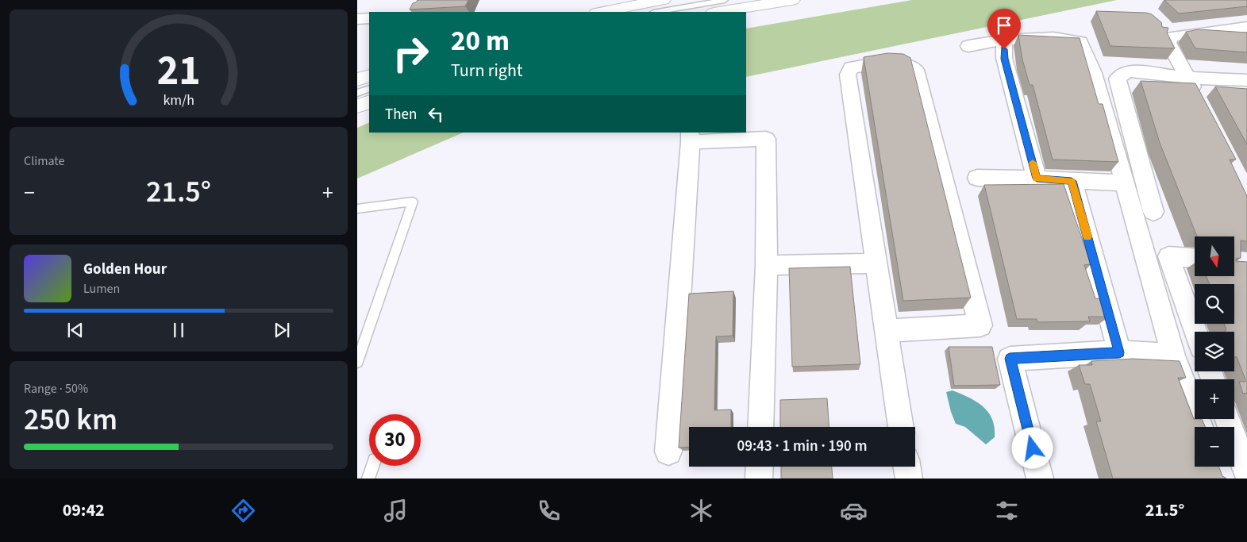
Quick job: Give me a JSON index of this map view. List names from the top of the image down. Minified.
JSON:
{"north":"bottom","page":{"turn":["20 m","Turn right"],"then":"Then","tile":["Climate",["Range · 50%","250 km"]],"heat":["−","21.5°","+"],"map_buttons":["+","−"],"song":["Golden Hour","Lumen"],"limit":"30","trip":"09:43 · 1 min · 190 m","tabs":["09:42","21.5°"],"gauge":["21","km/h"]}}
